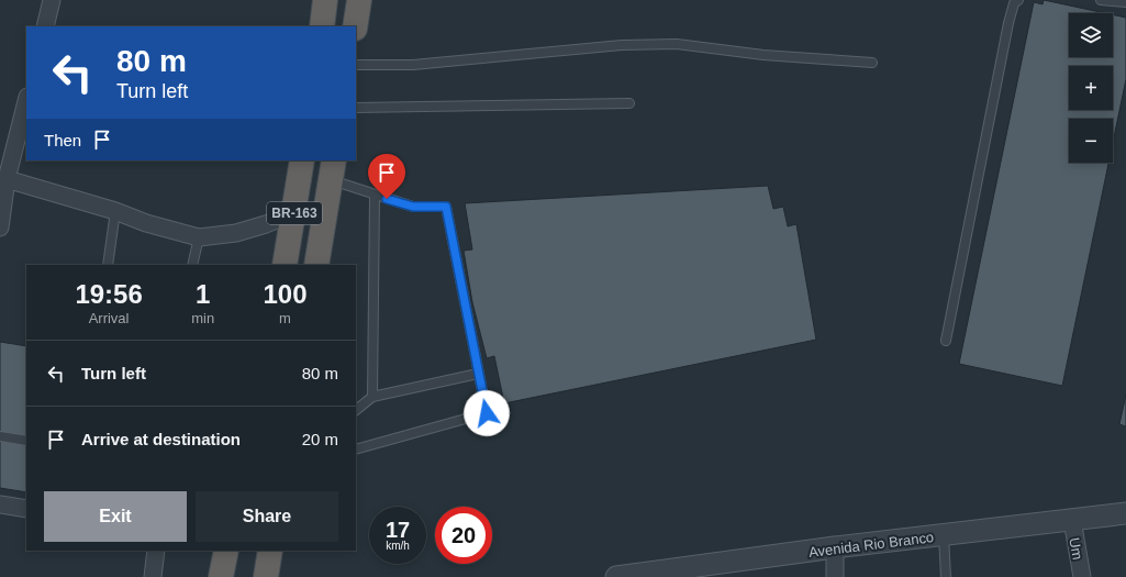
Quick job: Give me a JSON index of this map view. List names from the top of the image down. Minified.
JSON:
{"streets":{"highway":["BR-163"],"street":["Avenida Rio Branco","Um"]},"crossings":[["Avenida Rio Branco","Um"]],"page":{"map_buttons":["+","−"],"turn":["80 m","Turn left"],"then":"Then","eta":["19:56","Arrival","1","min","100","m"],"list":[{"name":"Turn left","value":"80 m"},{"name":"Arrive at destination","value":"20 m"}],"buttons":["Exit","Share"],"speed":"17 km/h","limit":"20"}}
